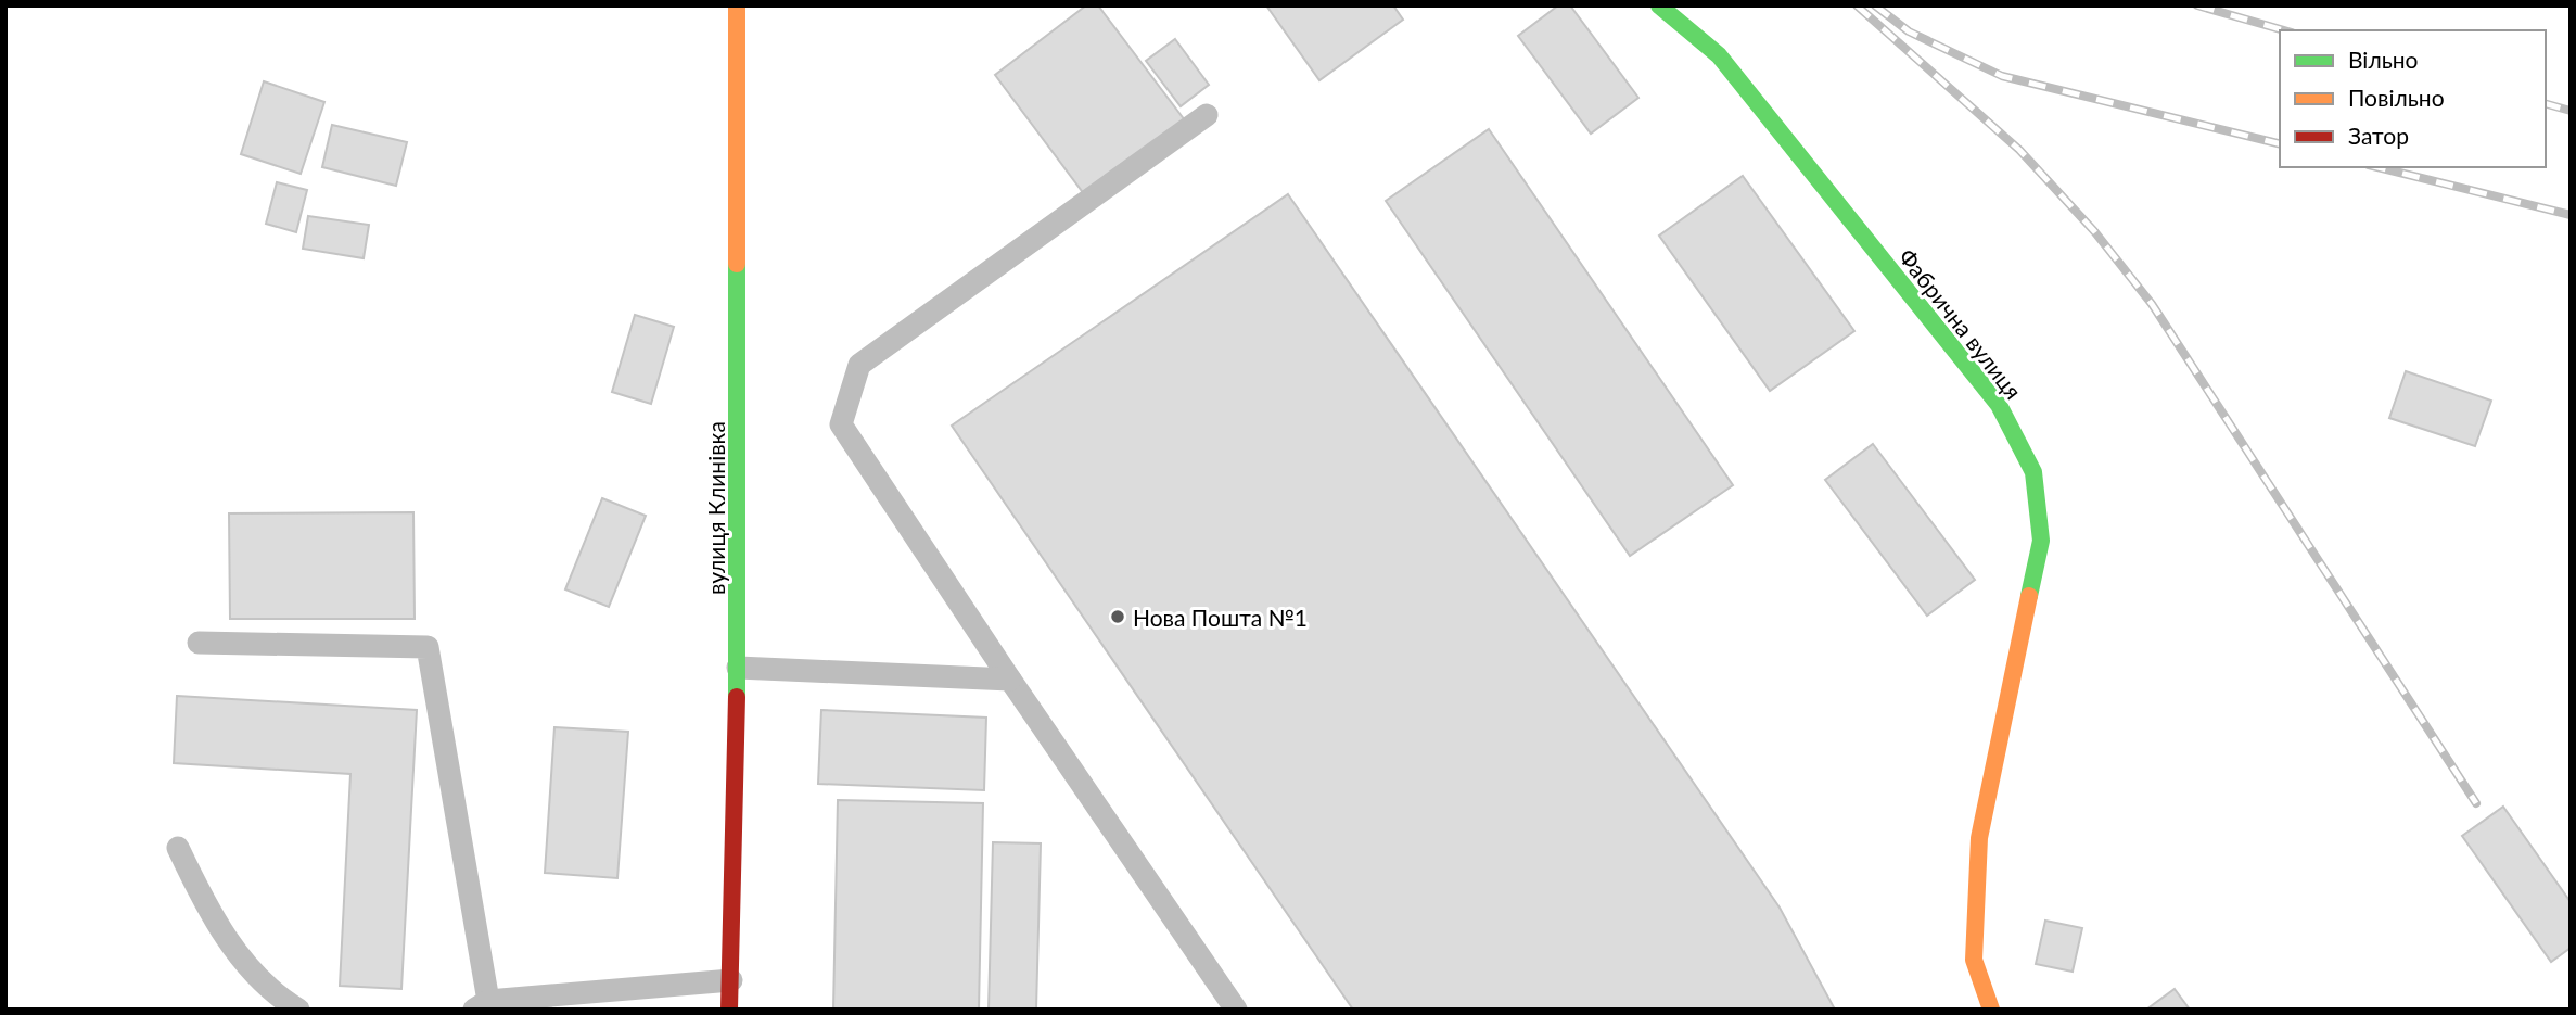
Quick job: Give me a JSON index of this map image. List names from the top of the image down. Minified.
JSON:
{"streets":{"street":["Фабрична вулиця","вулиця Клинівка"]},"places":["Нова Пошта №1"],"legend":["Вільно","Повільно","Затор"]}
